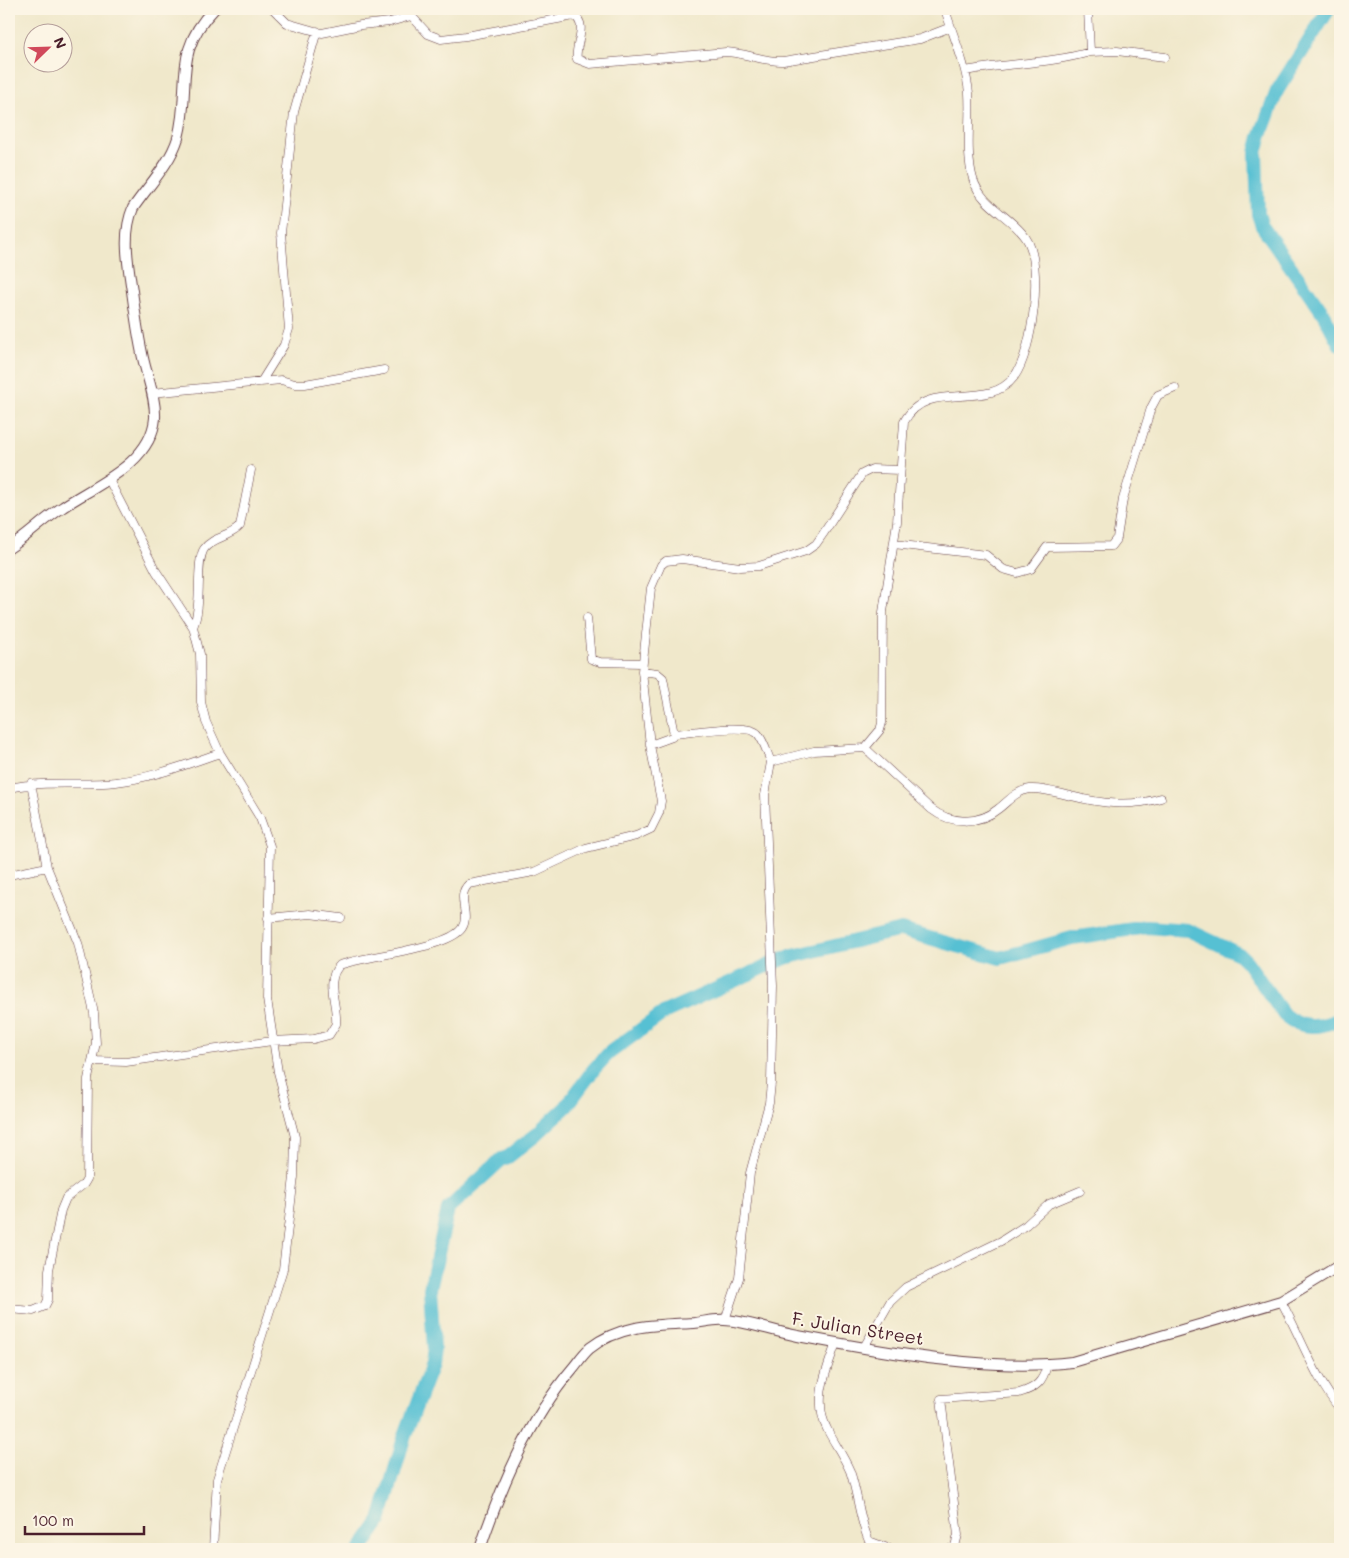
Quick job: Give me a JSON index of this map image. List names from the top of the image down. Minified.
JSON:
{"streets":{"street":["F. Julian Street"]},"scale_bar":"100 m","north":"top right"}
